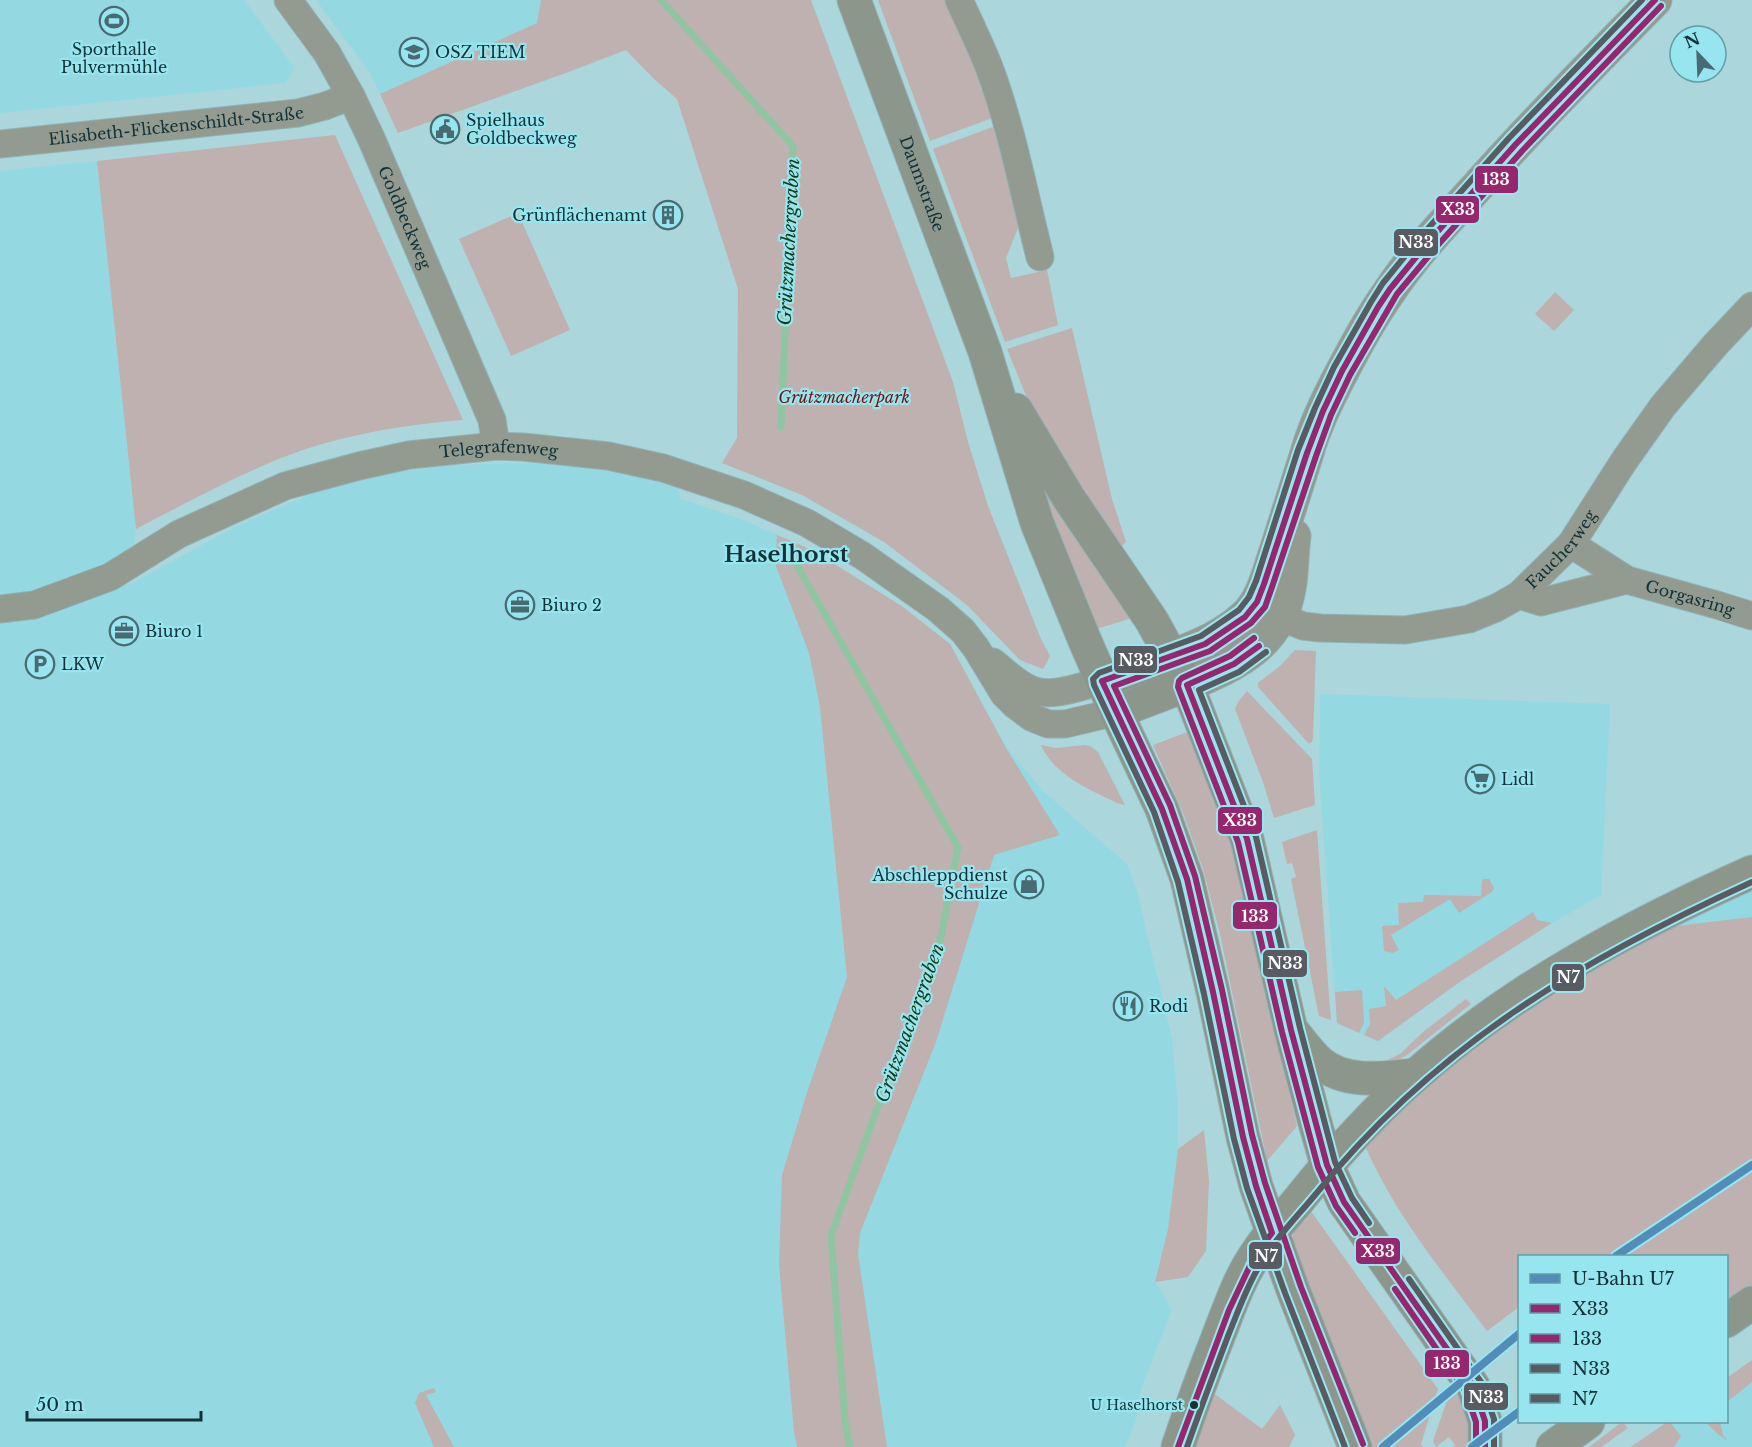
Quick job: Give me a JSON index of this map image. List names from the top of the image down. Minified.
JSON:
{"streets":{"main road":["Daumstraße"],"street":["Elisabeth-Flickenschildt-Straße","Goldbeckweg","Telegrafenweg","Faucherweg","Gorgasring"]},"crossings":[["Elisabeth-Flickenschildt-Straße","Goldbeckweg"],["Daumstraße","Telegrafenweg"],["Goldbeckweg","Telegrafenweg"],["Faucherweg","Gorgasring"]],"districts":["Haselhorst"],"water":["Grützmachergraben"],"parks":["Grützmacherpark"],"places":{"sports":["Sporthalle Pulvermühle"],"school or university":["OSZ TIEM"],"public building":["Spielhaus Goldbeckweg"],"building":["Grünflächenamt"],"office":["Biuro 2","Biuro 1"],"parking":["LKW"],"supermarket":["Lidl"],"shop":["Abschleppdienst Schulze"],"restaurant":["Rodi"],"other":["U Haselhorst"]},"lines":["transit line X33","transit line N33","transit line 133","transit line N7","metro line U7"],"legend":["U-Bahn U7","X33","133","N33","N7"],"scale_bar":"50 m","north":"top left"}
